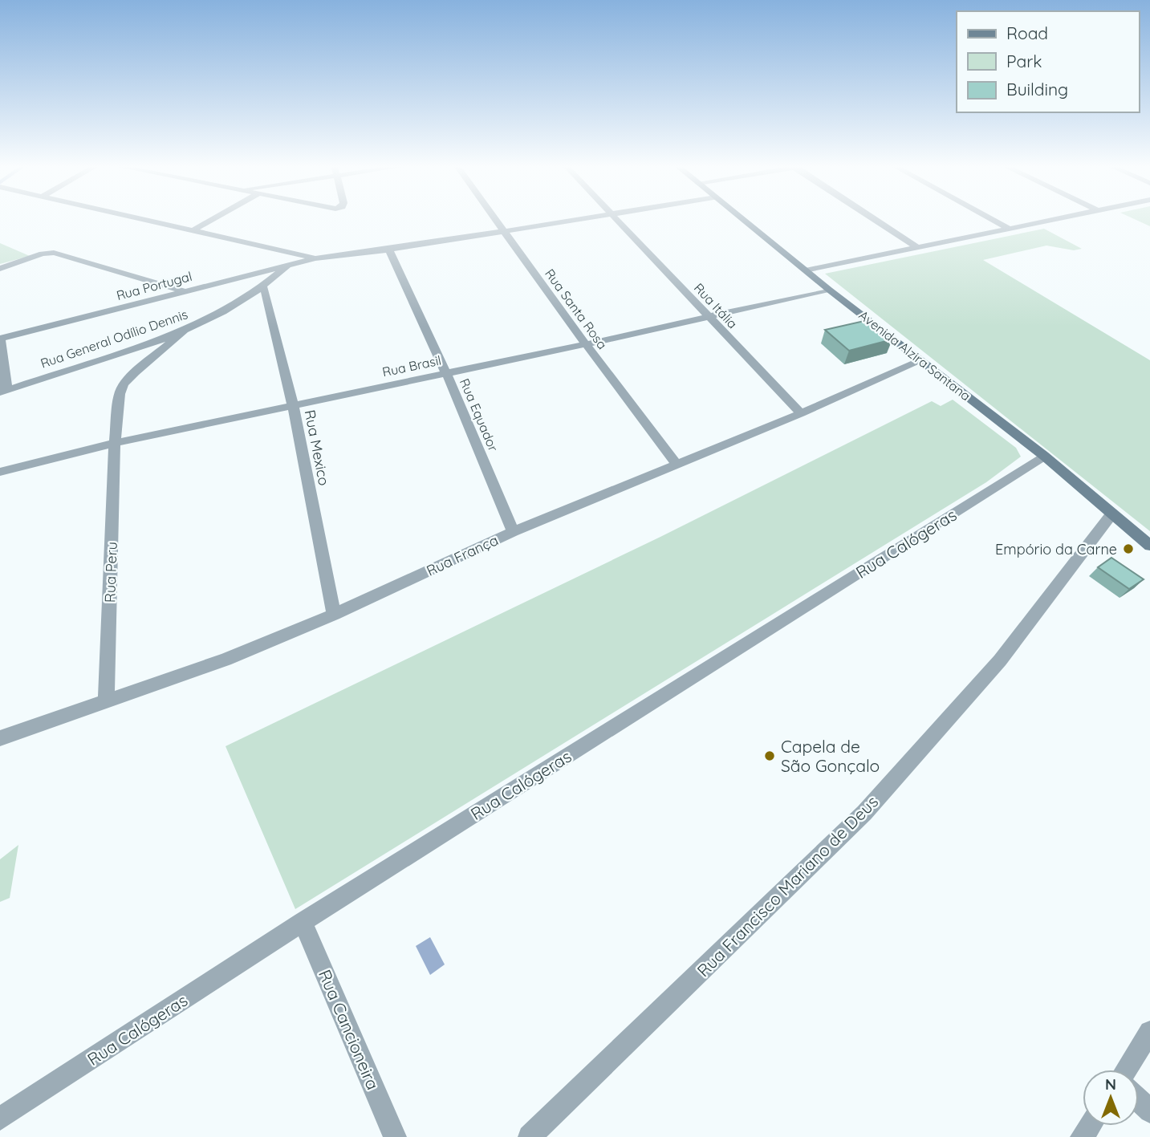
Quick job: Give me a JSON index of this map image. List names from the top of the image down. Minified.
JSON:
{"streets":{"main road":["Avenida Alzira Santana"],"street":["Rua Portugal","Rua Itália","Rua Santa Rosa","Rua General Odílio Dennis","Rua Brasil","Rua Equador","Rua Mexico","Rua Calógeras","Rua França","Rua Peru","Rua Francisco Mariano de Deus","Rua Cancioneira"]},"crossings":[["Rua Portugal","Rua General Odílio Dennis"],["Rua Itália","Rua Brasil"],["Rua Itália","Rua França"],["Rua Santa Rosa","Rua Brasil"],["Rua Santa Rosa","Rua França"],["Rua General Odílio Dennis","Rua Mexico"],["Rua General Odílio Dennis","Rua Peru"],["Avenida Alzira Santana","Rua Brasil"],["Avenida Alzira Santana","Rua Calógeras"],["Avenida Alzira Santana","Rua França"],["Avenida Alzira Santana","Rua Francisco Mariano de Deus"],["Rua Brasil","Rua Equador"],["Rua Brasil","Rua Mexico"],["Rua Brasil","Rua Peru"],["Rua Equador","Rua França"],["Rua Mexico","Rua França"],["Rua Calógeras","Rua Cancioneira"],["Rua França","Rua Peru"]],"places":["Empório da Carne","Capela de São Gonçalo"],"legend":["Road","Park","Building"],"north":"top"}
